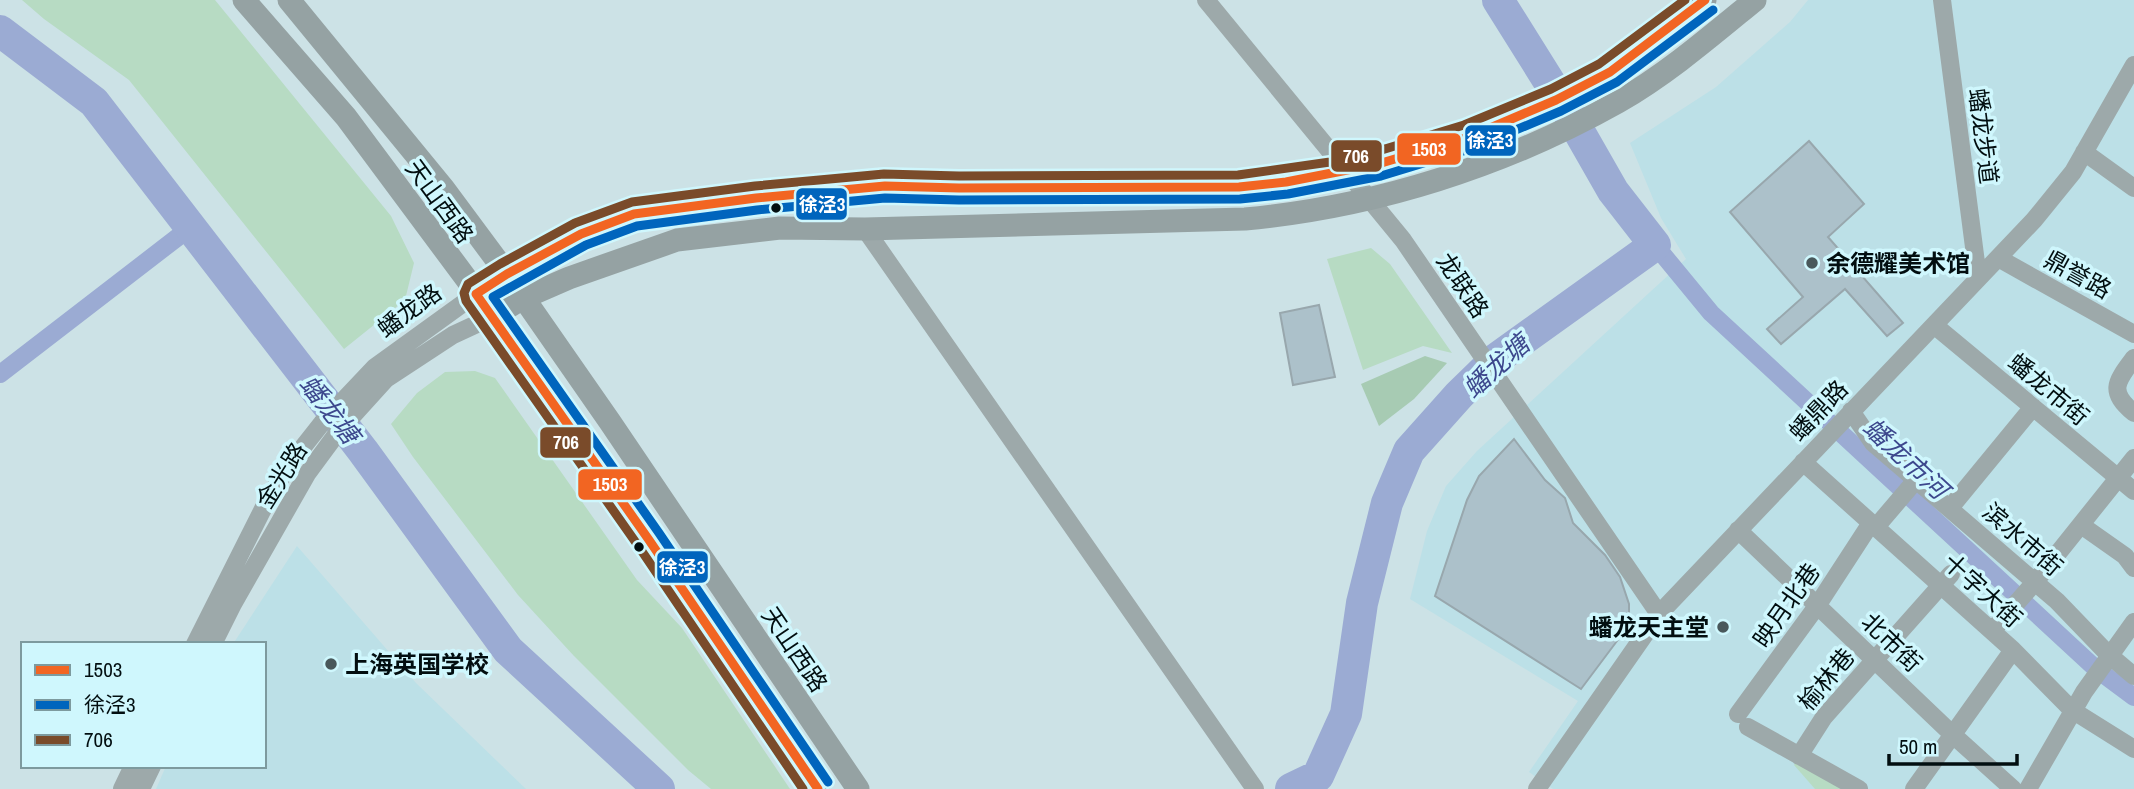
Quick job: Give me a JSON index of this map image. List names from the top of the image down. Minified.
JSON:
{"streets":{"main road":["天山西路","蟠龙路"],"street":["蟠龙步道","鼎誉路","龙联路","蟠龙市街","蟠鼎路","金光路","滨水市街","十字大街","映月北巷","北市街","榆林巷"]},"crossings":[["蟠龙步道","蟠鼎路"],["天山西路","蟠龙路"],["天山西路","金光路"],["鼎誉路","蟠鼎路"],["龙联路","蟠龙路"],["龙联路","蟠鼎路"],["蟠龙路","金光路"],["蟠龙市街","蟠鼎路"],["蟠鼎路","滨水市街"],["蟠鼎路","十字大街"],["蟠鼎路","北市街"],["滨水市街","映月北巷"],["十字大街","映月北巷"],["十字大街","榆林巷"],["映月北巷","北市街"],["映月北巷","榆林巷"],["北市街","榆林巷"]],"water":["蟠龙塘","蟠龙市河"],"places":["余德耀美术馆","蟠龙天主堂","上海英国学校"],"lines":["transit line 1503","transit line 706","transit line 徐泾3"],"legend":["1503","徐泾3","706"],"scale_bar":"50 m"}
